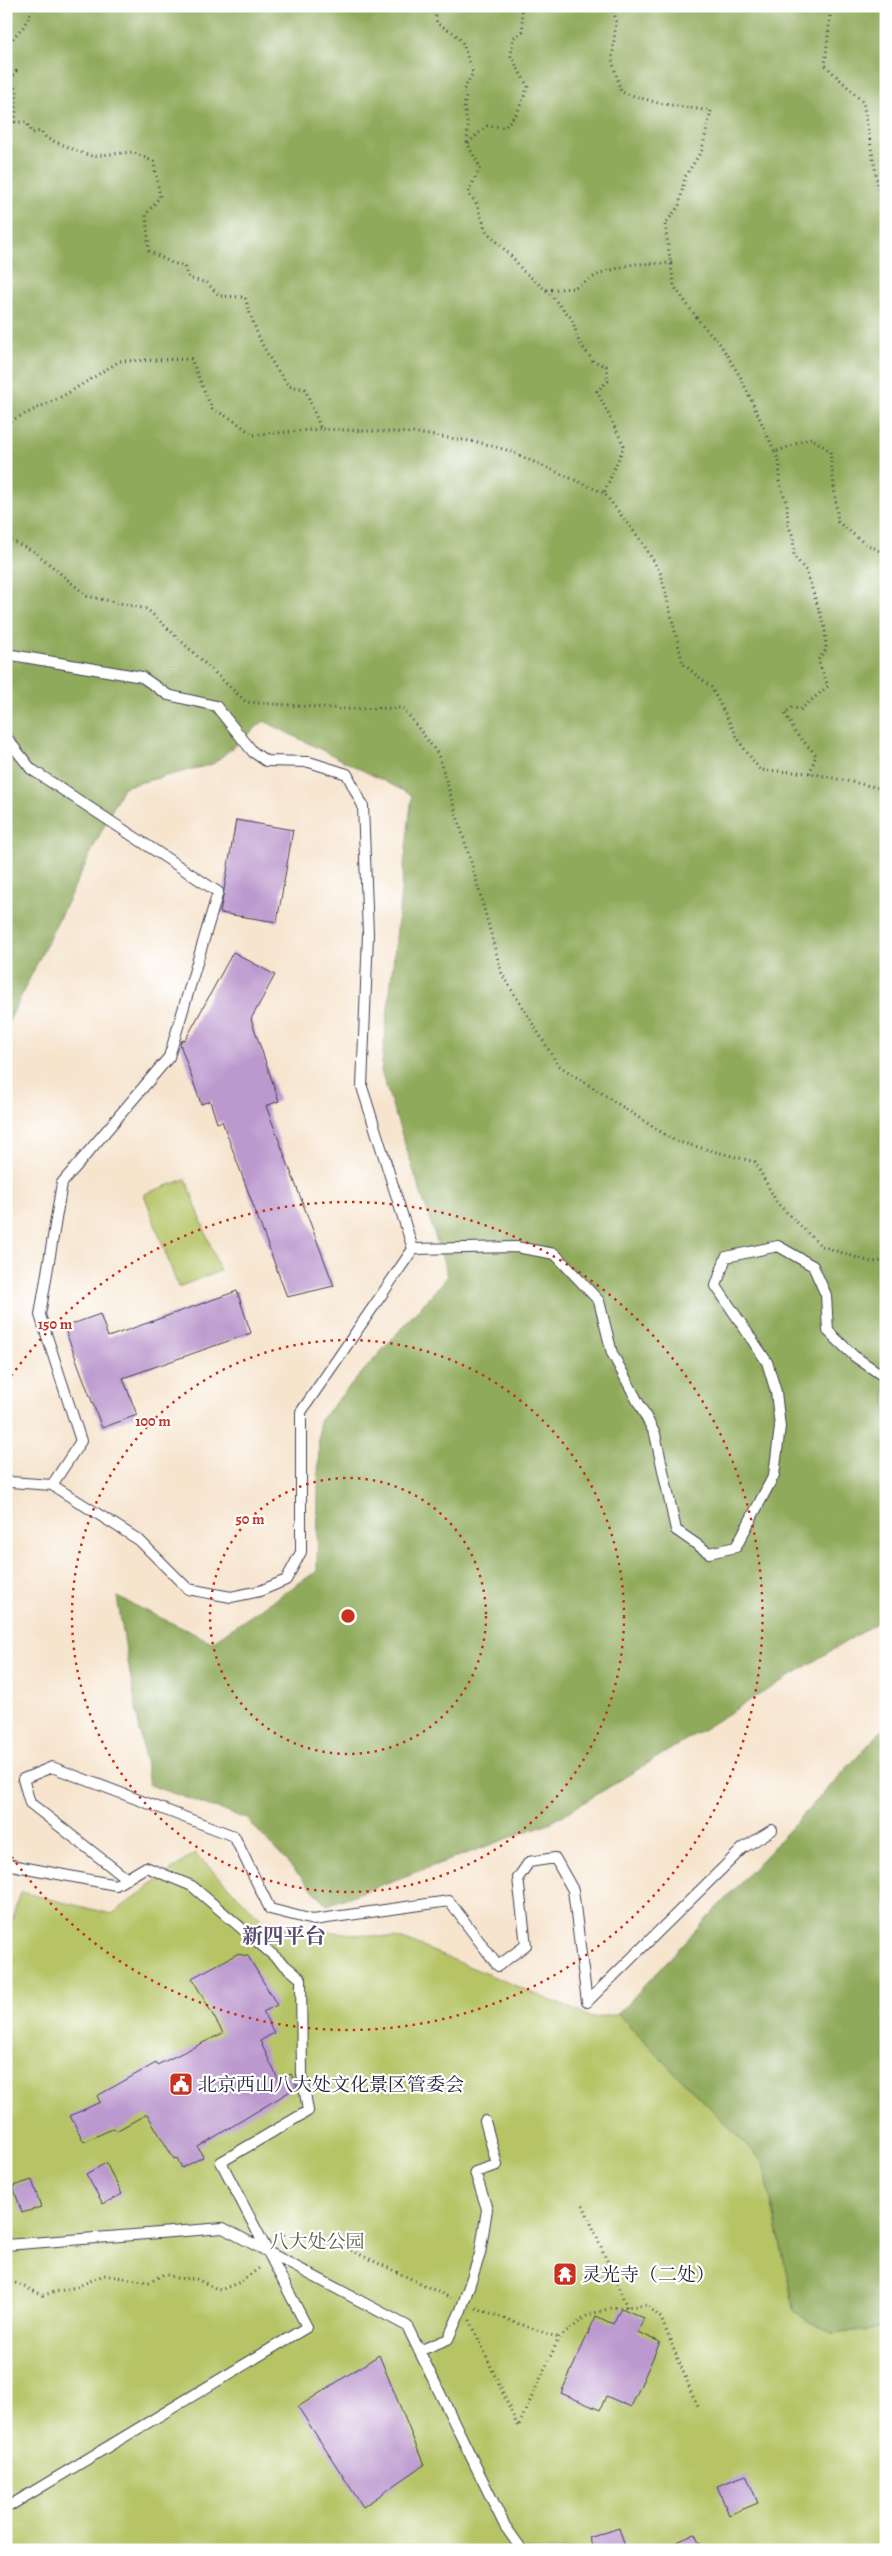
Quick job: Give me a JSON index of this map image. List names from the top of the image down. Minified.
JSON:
{"districts":["新四平台"],"parks":["八大处公园"],"places":{"public building":["北京西山八大处文化景区管委会"],"temple":["灵光寺（二处）"]},"rings":["150 m","100 m","50 m"]}
